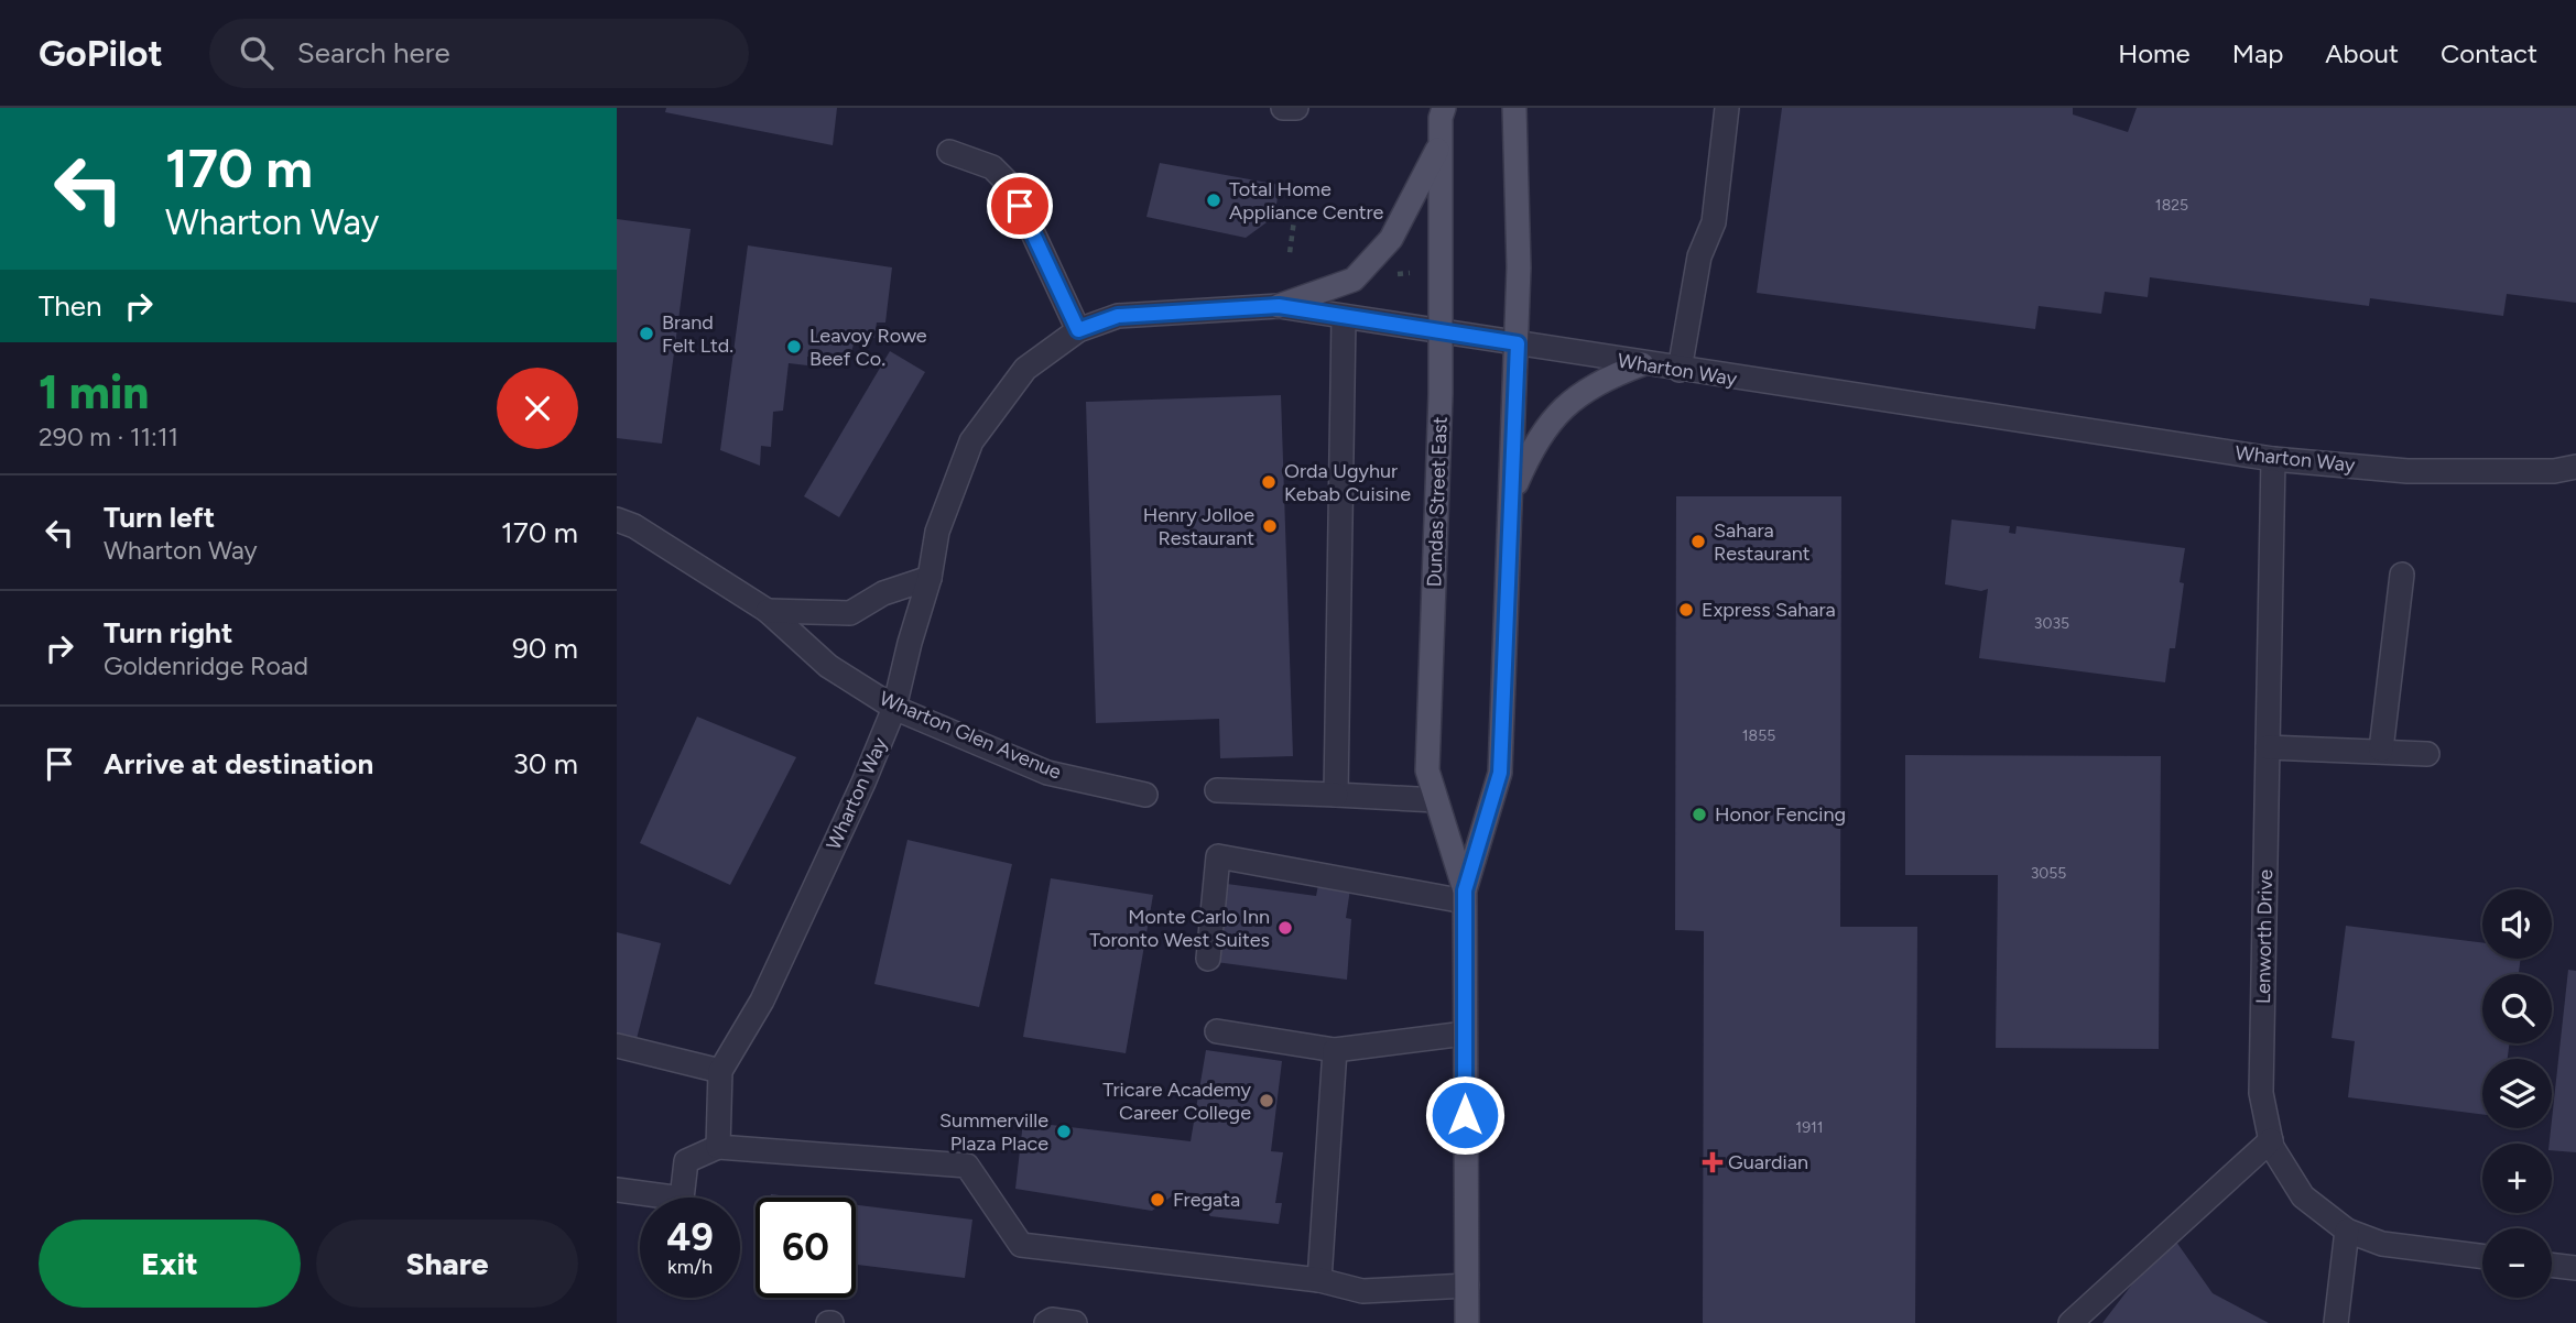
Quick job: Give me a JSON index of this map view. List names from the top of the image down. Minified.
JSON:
{"streets":{"main road":["Dundas Street East"],"street":["Wharton Way","Wharton Glen Avenue","Lenworth Drive"]},"crossings":[["Wharton Way","Dundas Street East"],["Wharton Way","Wharton Glen Avenue"],["Wharton Way","Lenworth Drive"]],"places":{"other":["Total Home Appliance Centre","Brand Felt Ltd.","Leavoy Rowe Beef Co.","Orda Ugyhur Kebab Cuisine","Henry Jolloe Restaurant","Sahara Restaurant","Express Sahara","Honor Fencing","Monte Carlo Inn Toronto West Suites","Tricare Academy Career College","Summerville Plaza Place","Fregata"],"health":["Guardian"]},"house_numbers":["1825","3035","1855","3055","1911"],"page":{"header":"GoPilot","search":"Search here","nav":["Home","Map","About","Contact"],"turn":["170 m","Wharton Way"],"then":"Then","heading":["1 min","290 m · 11:11"],"list":[{"name":"Turn left","note":"Wharton Way","value":"170 m"},{"name":"Turn right","note":"Goldenridge Road","value":"90 m"},{"name":"Arrive at destination","value":"30 m"}],"map_buttons":["+","−"],"speed":"49 km/h","limit":"60","buttons":["Exit","Share"]}}
